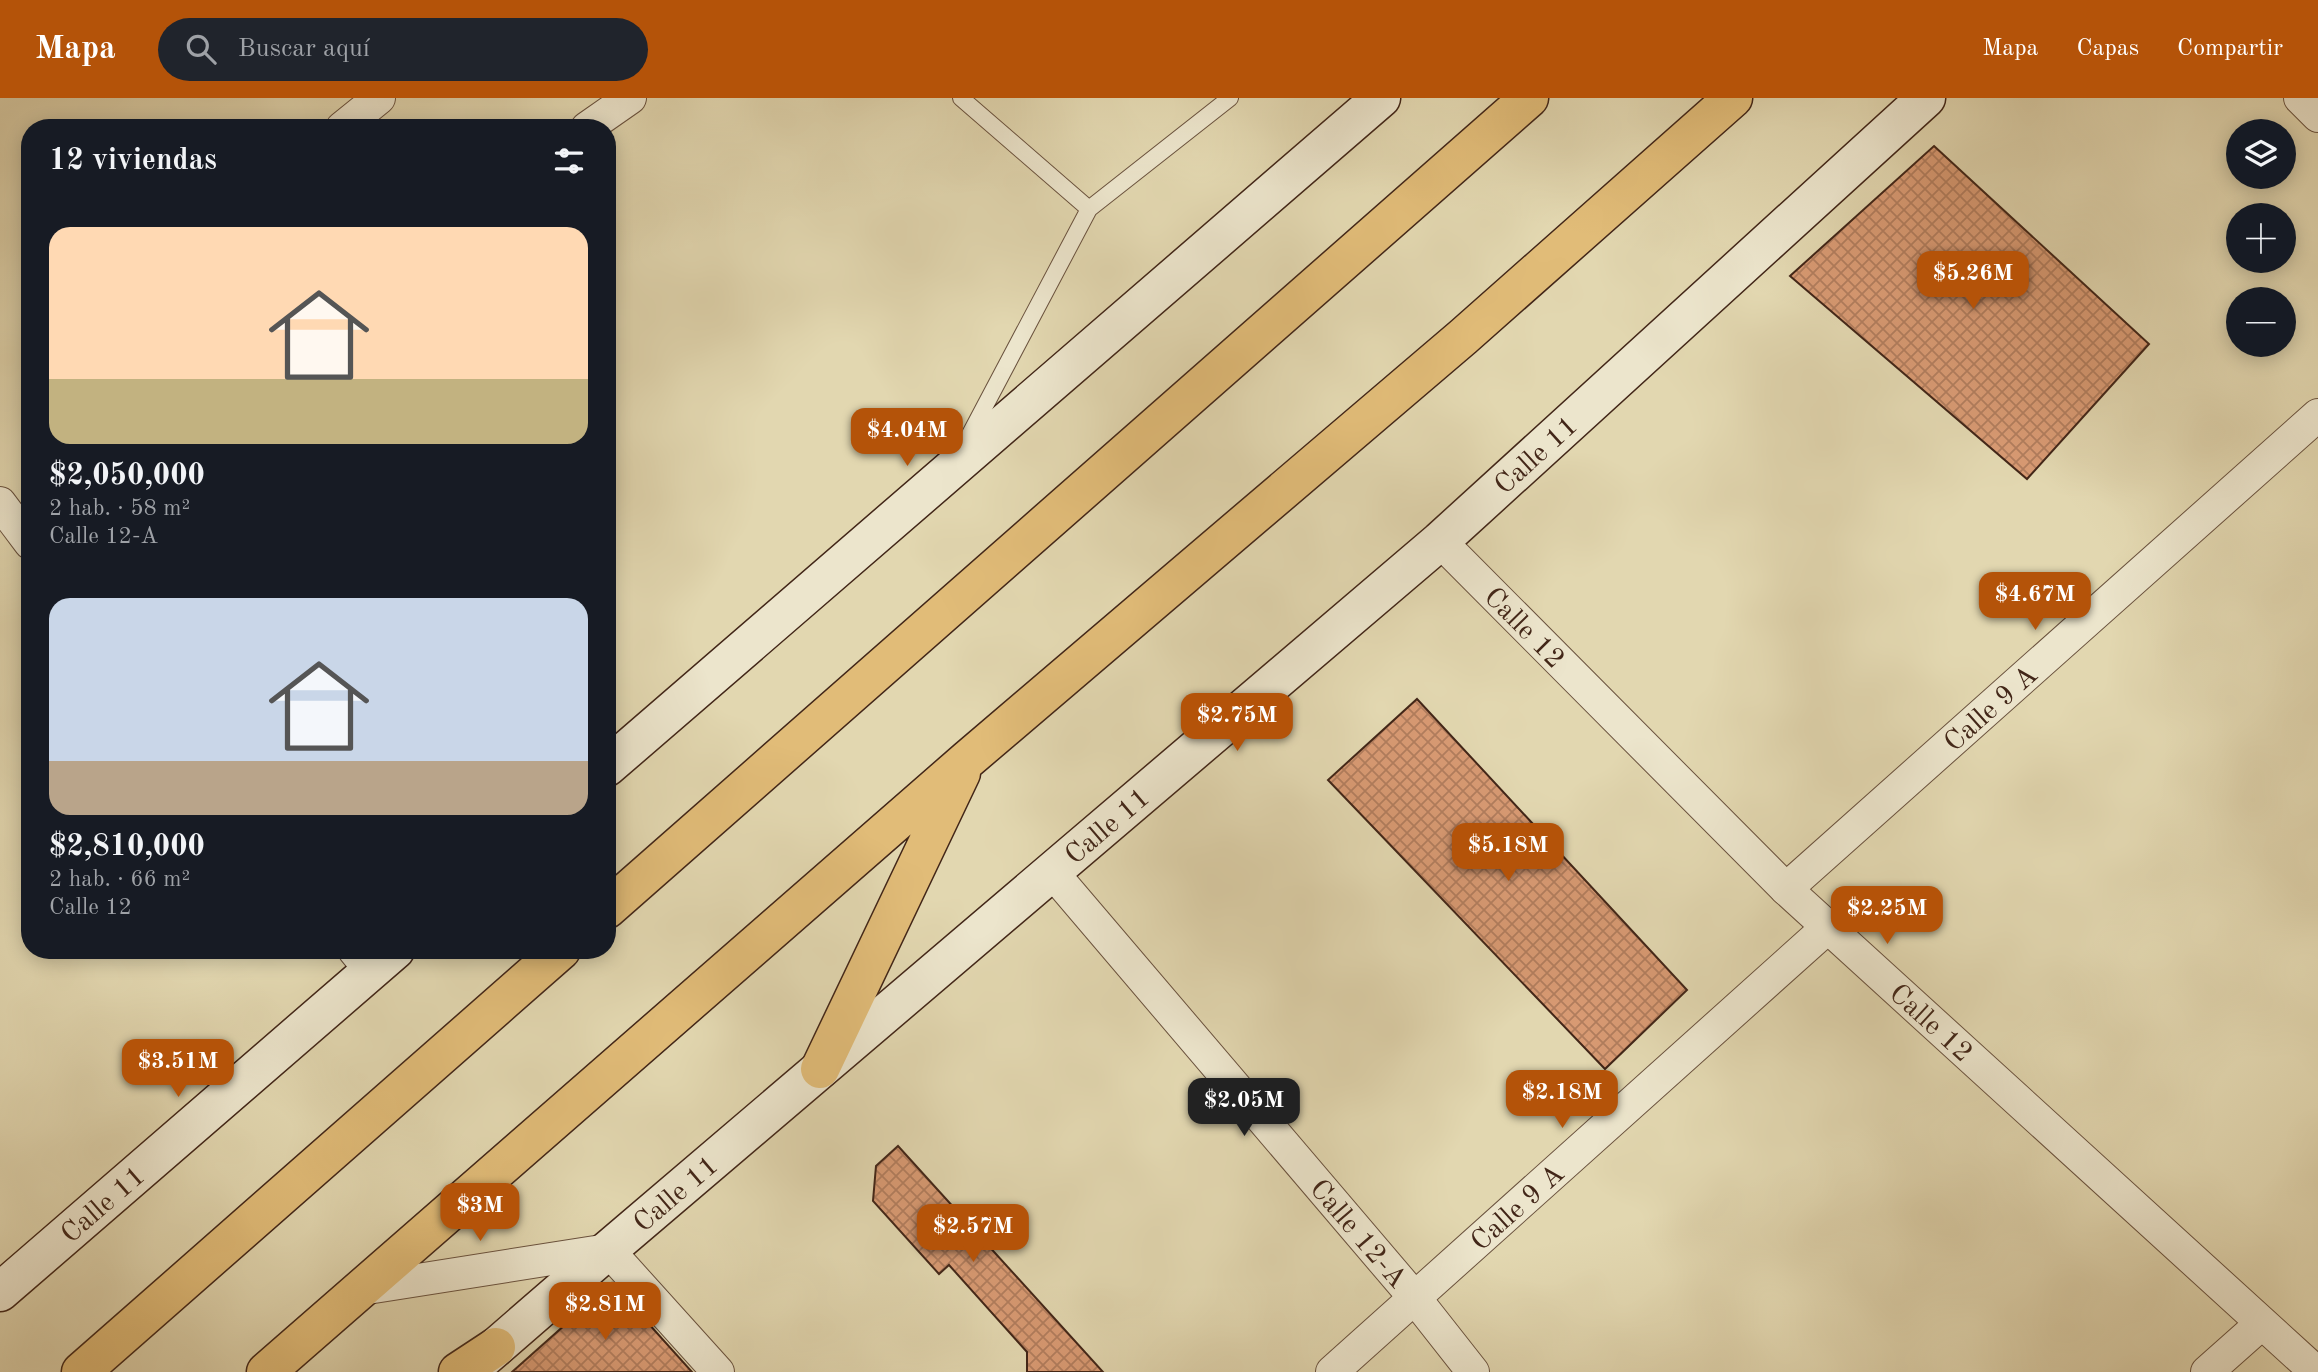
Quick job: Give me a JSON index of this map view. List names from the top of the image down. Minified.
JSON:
{"streets":{"main road":["Calle 11"],"street":["Calle 12","Calle 9 A","Calle 12-A"]},"crossings":[["Calle 11","Calle 12"],["Calle 11","Calle 12-A"],["Calle 12","Calle 9 A"],["Calle 9 A","Calle 12-A"]],"page":{"header":"Mapa","search":"Buscar aquí","nav":["Mapa","Capas","Compartir"],"map_buttons":["+","−"],"heading":"12 viviendas","list":[{"name":"$2,050,000","note":"2 hab. · 58 m² · Calle 12-A"},{"name":"$2,810,000","note":"2 hab. · 66 m² · Calle 12"}],"price":["$5.26M","$4.04M","$4.67M","$2.75M","$5.18M","$2.25M","$3.51M","$2.18M","$2.05M","$3M","$2.57M","$2.81M"]}}
